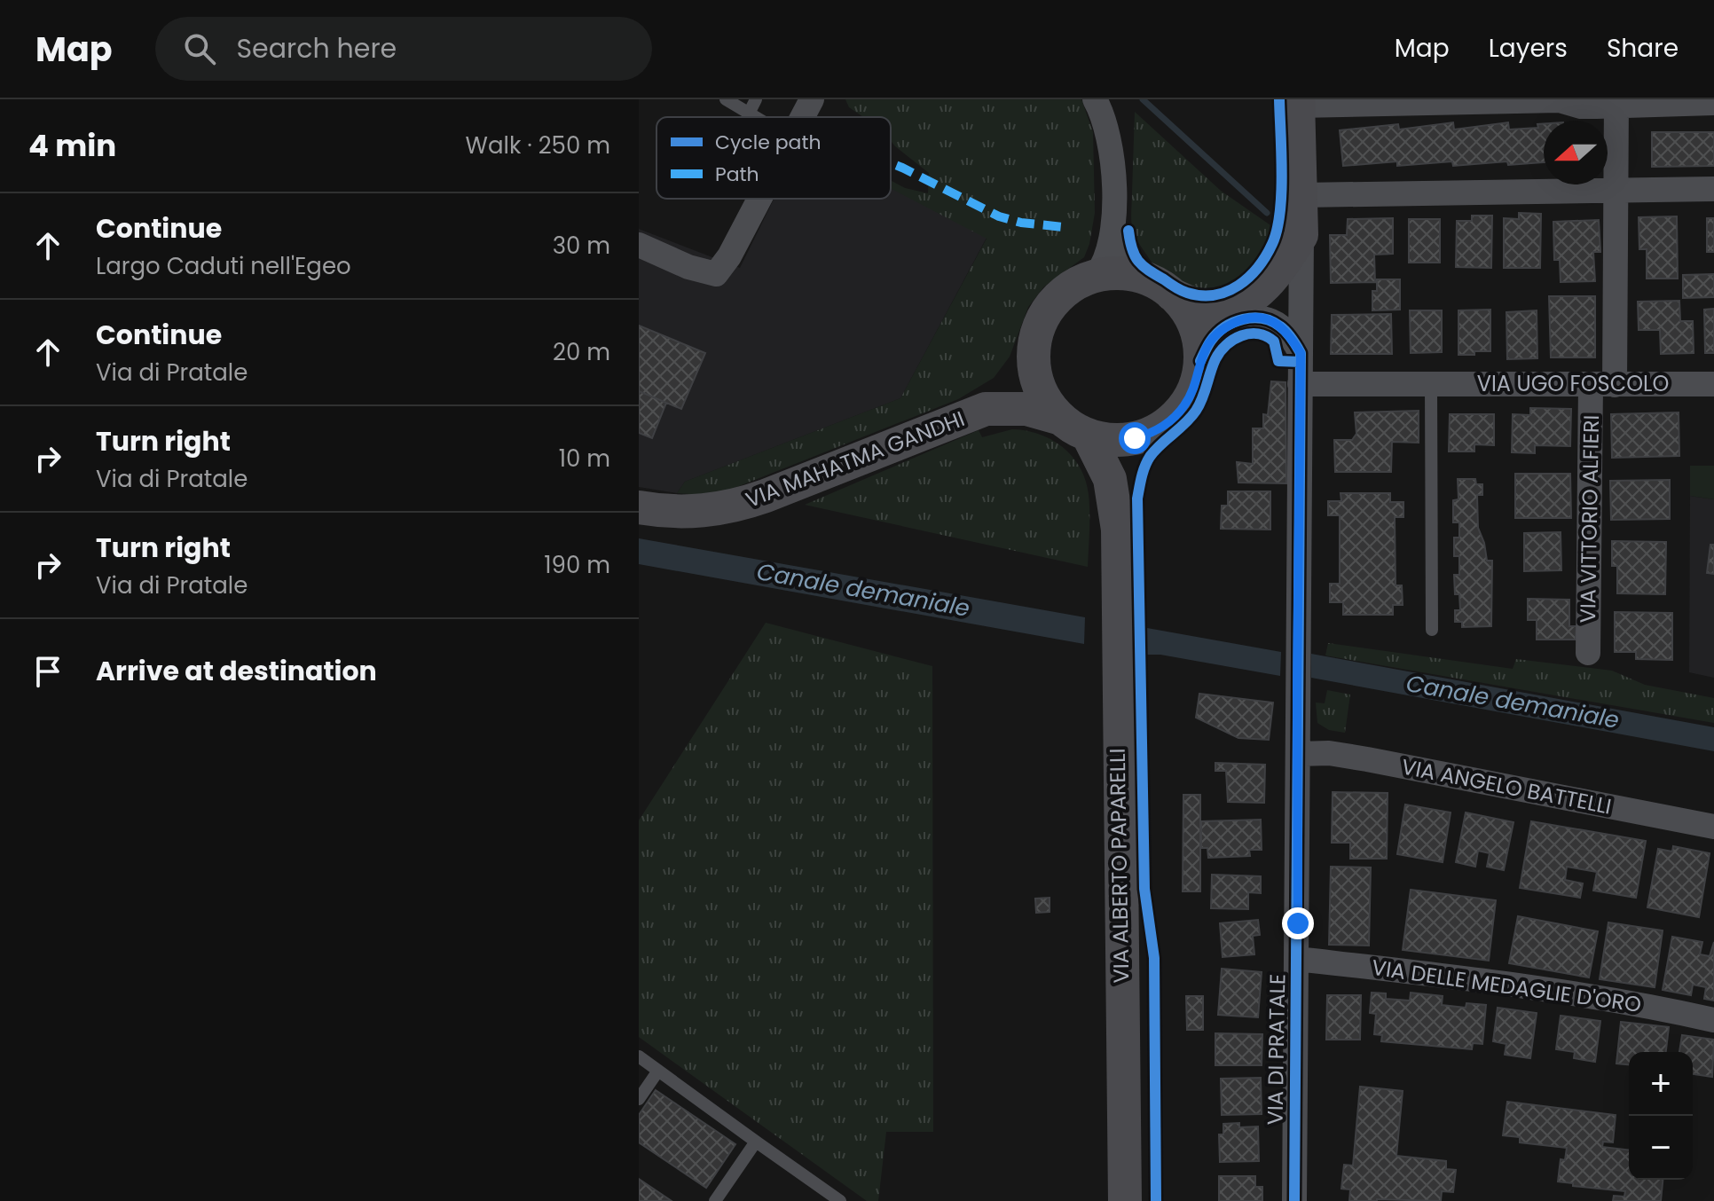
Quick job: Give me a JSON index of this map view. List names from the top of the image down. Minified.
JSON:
{"streets":{"main road":["VIA MAHATMA GANDHI","VIA ALBERTO PAPARELLI","VIA DI PRATALE"],"street":["VIA UGO FOSCOLO","VIA VITTORIO ALFIERI","VIA ANGELO BATTELLI","VIA DELLE MEDAGLIE D'ORO"]},"crossings":[["VIA UGO FOSCOLO","VIA VITTORIO ALFIERI"],["VIA UGO FOSCOLO","VIA DI PRATALE"],["VIA MAHATMA GANDHI","VIA ALBERTO PAPARELLI"],["VIA ANGELO BATTELLI","VIA DI PRATALE"],["VIA DELLE MEDAGLIE D'ORO","VIA DI PRATALE"]],"water":["Canale demaniale"],"legend":["Cycle path","Path"],"north":"left","page":{"header":"Map","search":"Search here","nav":["Map","Layers","Share"],"heading":["4 min","Walk · 250 m"],"list":[["Continue","Largo Caduti nell'Egeo","30 m"],["Continue","Via di Pratale","20 m"],["Turn right","Via di Pratale","10 m"],["Turn right","Via di Pratale","190 m"],"Arrive at destination"],"map_buttons":["+","−"]}}
